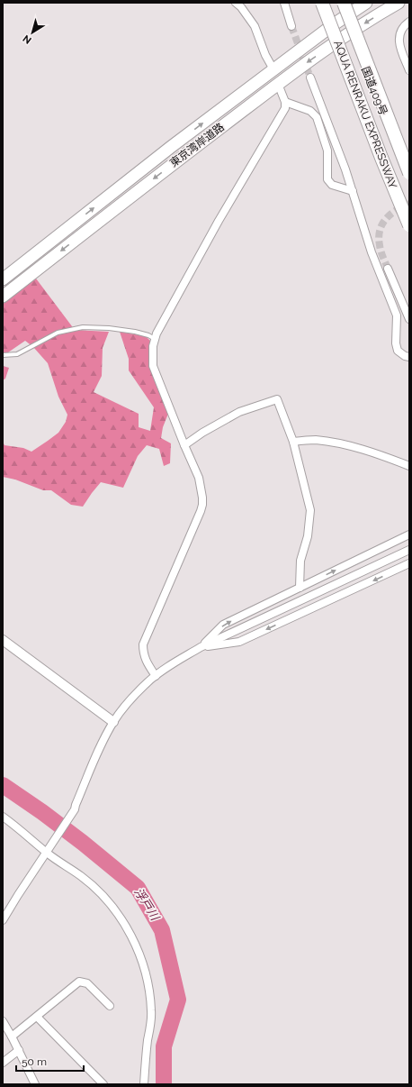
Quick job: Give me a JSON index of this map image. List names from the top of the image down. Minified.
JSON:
{"streets":{"highway":["国道409号","AQUA RENRAKU EXPRESSWAY","東京湾岸道路"]},"crossings":[["国道409号","東京湾岸道路"]],"water":["浮戸川"],"scale_bar":"50 m","north":"bottom left"}
